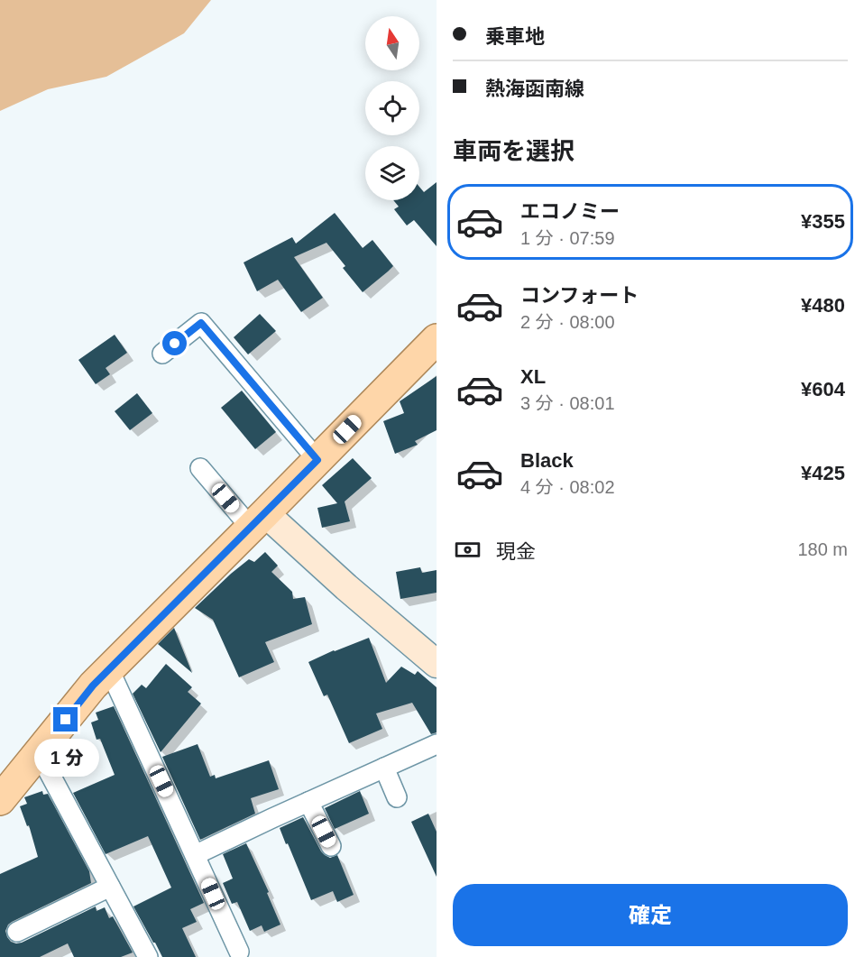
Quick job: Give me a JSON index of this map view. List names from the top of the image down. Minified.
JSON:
{"north":"top","page":{"banner":["乗車地","熱海函南線"],"heading":"車両を選択","list":[{"name":"エコノミー","note":"1 分 · 07:59","value":"¥355"},{"name":"コンフォート","note":"2 分 · 08:00","value":"¥480"},{"name":"XL","note":"3 分 · 08:01","value":"¥604"},{"name":"Black","note":"4 分 · 08:02","value":"¥425"}],"pay":["現金","180 m"],"bubble":"1 分","buttons":"確定"}}
